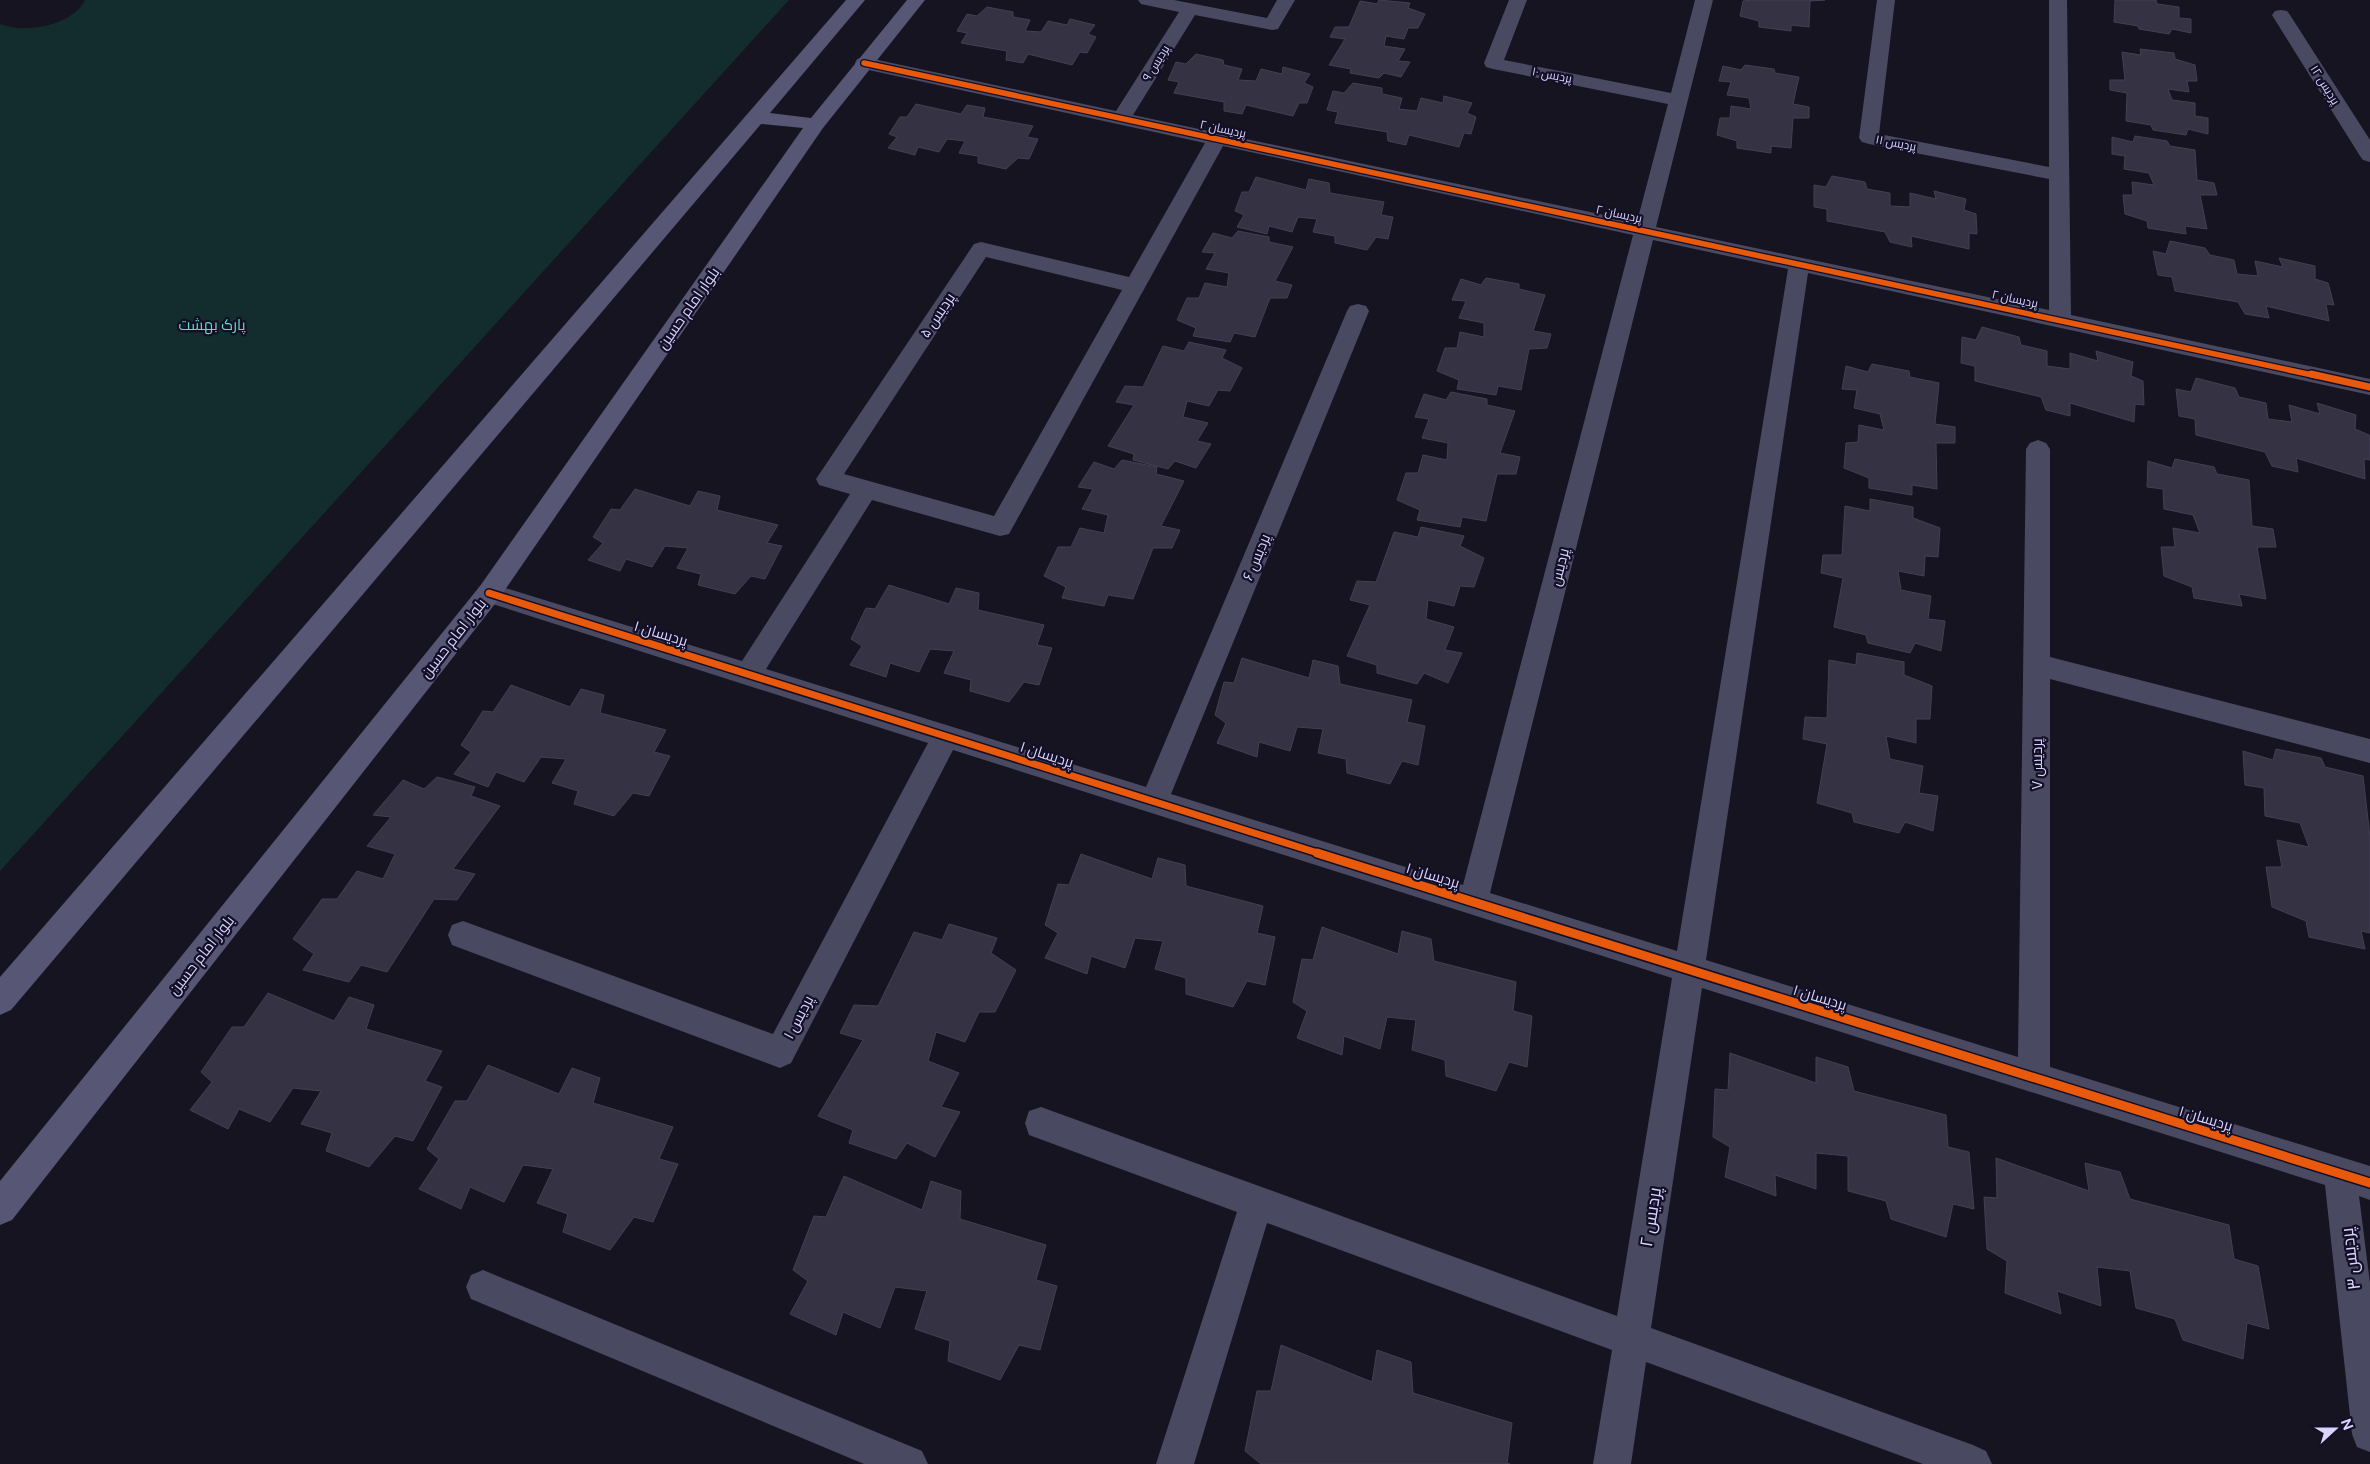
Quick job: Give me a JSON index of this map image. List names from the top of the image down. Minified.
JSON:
{"streets":{"main road":["بلوار امام حسین"],"street":["پردیس ۹","پردیس ۱۰","پردیس ۱۲","پردیسان ۲","پردیس ۱۱","پردیس ۵","پردیس ۶","پردیس","پردیسان ۱","پردیس ۷","پردیس ۱","پردیس ۲","پردیس ۳"]},"crossings":[["پردیس ۹","پردیسان ۲"],["پردیسان ۲","بلوار امام حسین"],["پردیسان ۲","پردیس ۵"],["پردیسان ۲","پردیس"],["پردیسان ۲","پردیس ۲"],["بلوار امام حسین","پردیسان ۱"],["پردیس ۶","پردیسان ۱"],["پردیس","پردیسان ۱"],["پردیسان ۱","پردیس ۷"],["پردیسان ۱","پردیس ۱"],["پردیسان ۱","پردیس ۲"],["پردیسان ۱","پردیس ۳"]],"parks":["پارک بهشت"],"north":"right"}
